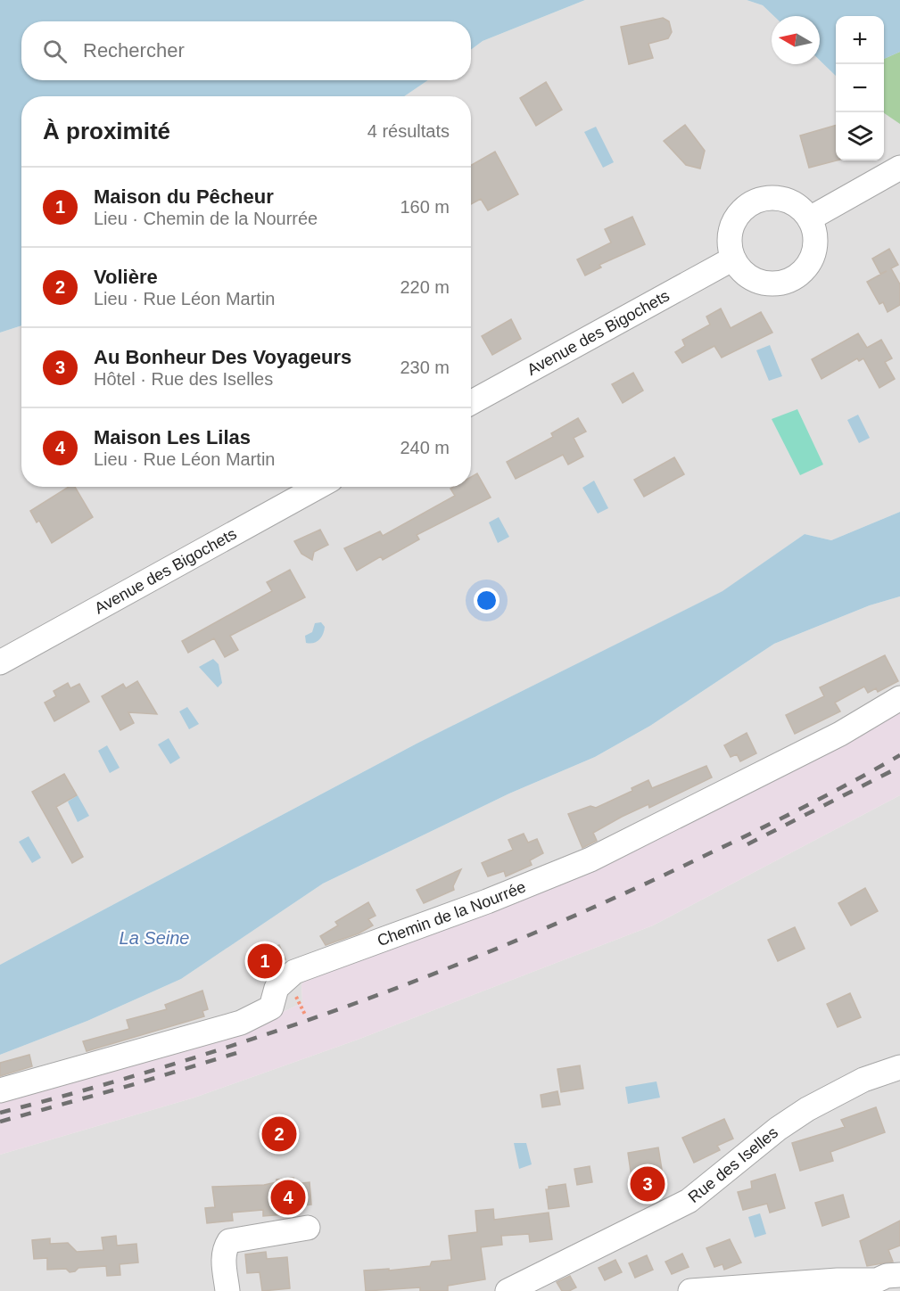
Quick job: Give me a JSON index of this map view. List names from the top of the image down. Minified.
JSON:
{"streets":{"street":["Avenue des Bigochets","Chemin de la Nourrée","Rue des Iselles"]},"water":["La Seine"],"north":"left","page":{"map_buttons":["+","−"],"search":"Rechercher","heading":["À proximité","4 résultats"],"list":[{"mark":"1","name":"Maison du Pêcheur","note":"Lieu · Chemin de la Nourrée","value":"160 m"},{"mark":"2","name":"Volière","note":"Lieu · Rue Léon Martin","value":"220 m"},{"mark":"3","name":"Au Bonheur Des Voyageurs","note":"Hôtel · Rue des Iselles","value":"230 m"},{"mark":"4","name":"Maison Les Lilas","note":"Lieu · Rue Léon Martin","value":"240 m"}],"pins":["1","2","3","4"]}}
